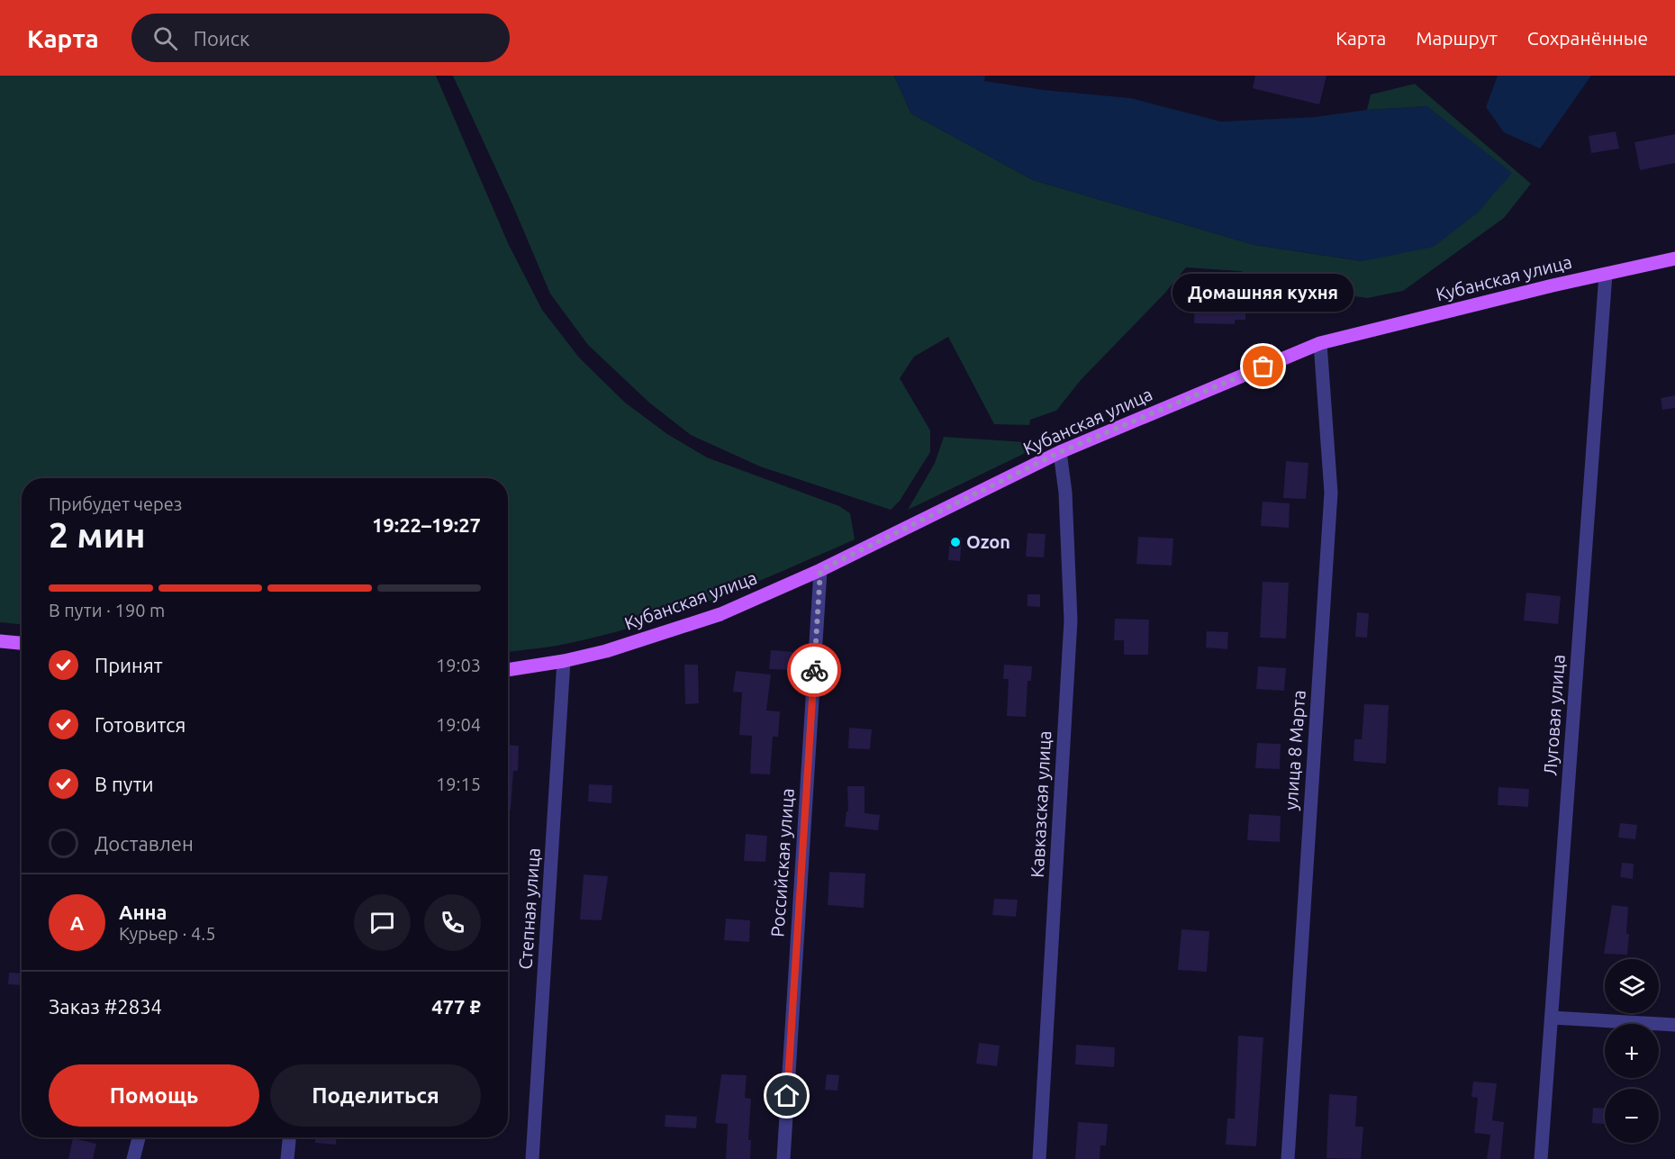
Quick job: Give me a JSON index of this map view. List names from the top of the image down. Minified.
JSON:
{"streets":{"main road":["Кубанская улица"],"street":["Луговая улица","улица 8 Марта","Кавказская улица","Российская улица","Степная улица"]},"crossings":[["Кубанская улица","Луговая улица"],["Кубанская улица","улица 8 Марта"],["Кубанская улица","Кавказская улица"],["Кубанская улица","Российская улица"],["Кубанская улица","Степная улица"]],"places":["Домашняя кухня","Ozon"],"page":{"header":"Карта","search":"Поиск","nav":["Карта","Маршрут","Сохранённые"],"bubble":"Домашняя кухня","heading":["2 мин","Прибудет через","19:22–19:27"],"panel":["Анна","Курьер · 4.5","Заказ #2834","477 ₽"],"bar":"В пути · 190 m","list":[["Принят","19:03"],["Готовится","19:04"],["В пути","19:15"],"Доставлен"],"round":"А","map_buttons":["+","−"],"buttons":["Помощь","Поделиться"]}}
